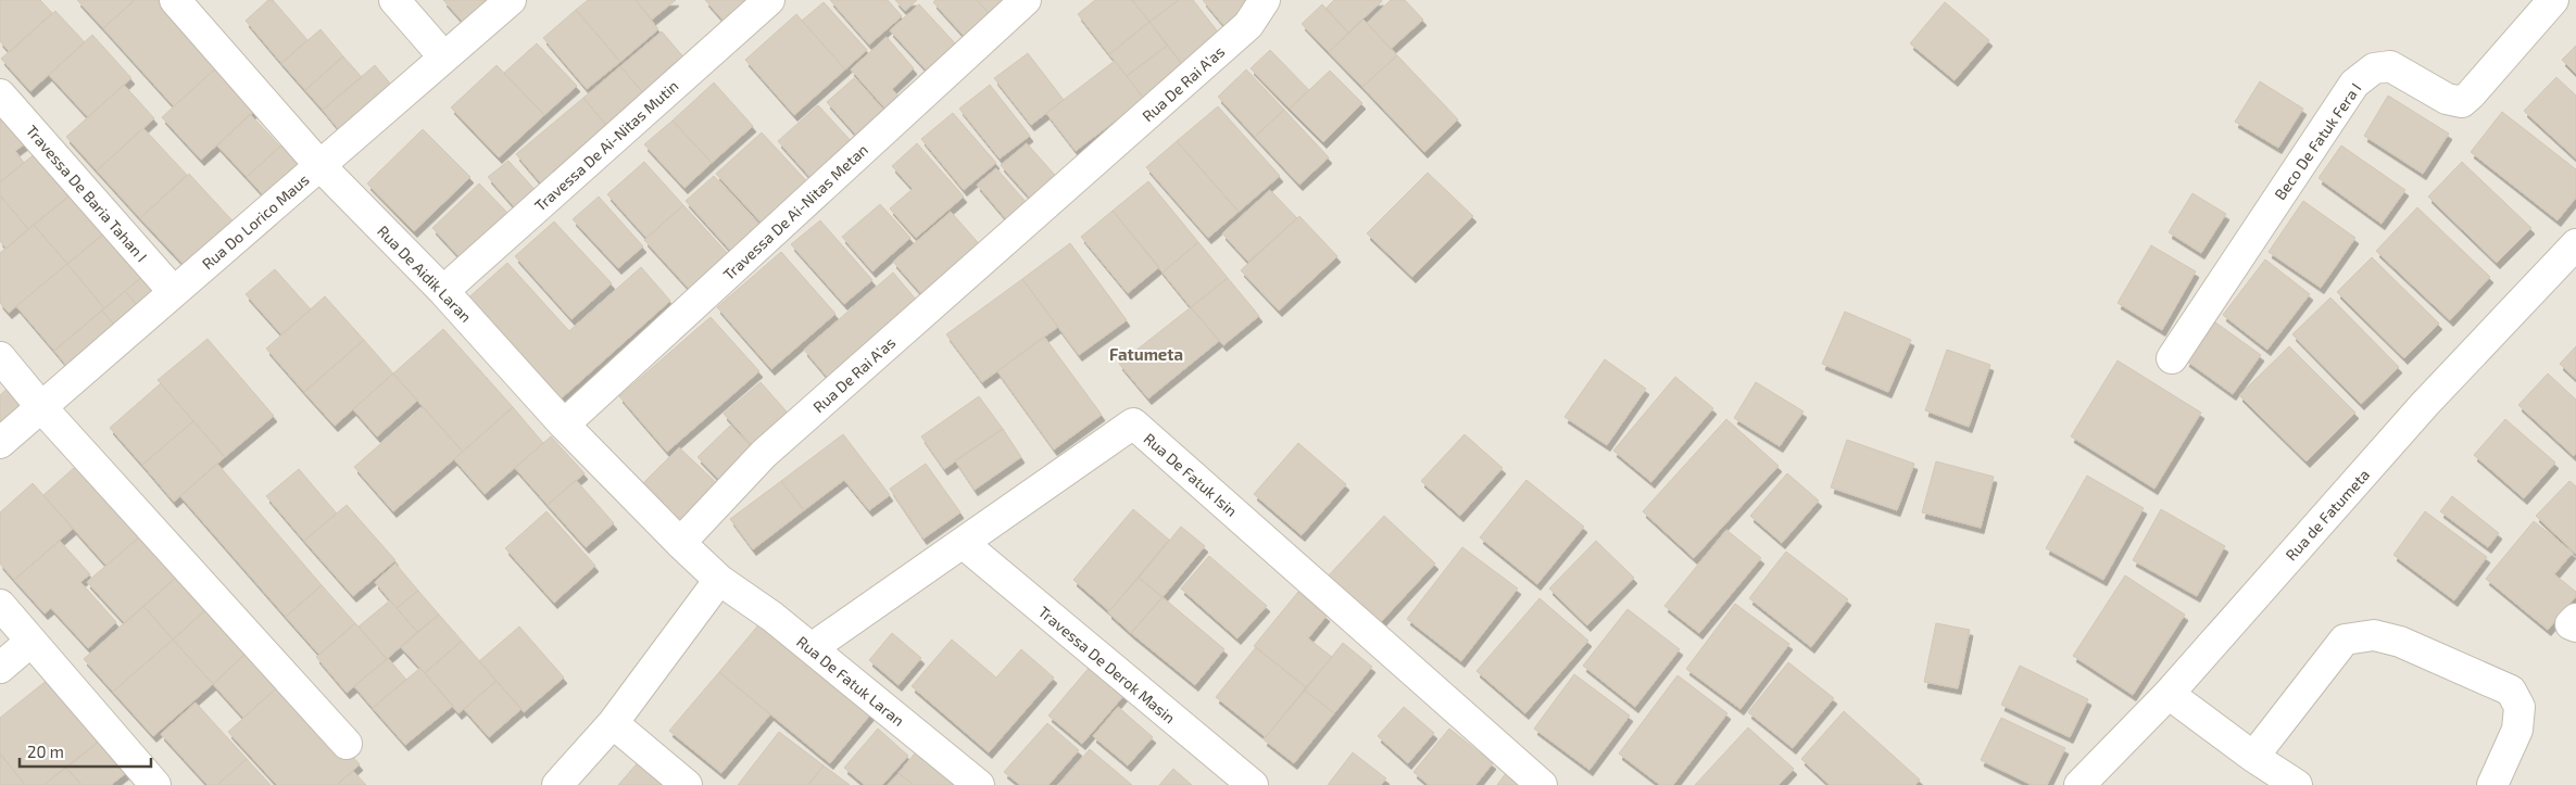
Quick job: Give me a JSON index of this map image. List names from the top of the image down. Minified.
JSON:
{"streets":{"street":["Rua De Rai A’as","Beco De Fatuk Fera I","Travessa De Ai-Nitas Mutin","Travessa De Baria Tahan I","Travessa De Ai-Nitas Metan","Rua Do Lorico Maus","Rua De Aidik Laran","Rua De Fatuk Isin","Rua de Fatumeta","Travessa De Derok Masin","Rua De Fatuk Laran"]},"crossings":[["Rua De Rai A’as","Rua De Aidik Laran"],["Travessa De Ai-Nitas Mutin","Rua De Aidik Laran"],["Travessa De Baria Tahan I","Rua Do Lorico Maus"],["Travessa De Ai-Nitas Metan","Rua De Aidik Laran"],["Rua Do Lorico Maus","Rua De Aidik Laran"],["Rua De Fatuk Isin","Travessa De Derok Masin"],["Rua De Fatuk Isin","Rua De Fatuk Laran"]],"districts":["Fatumeta"],"scale_bar":"20 m"}
